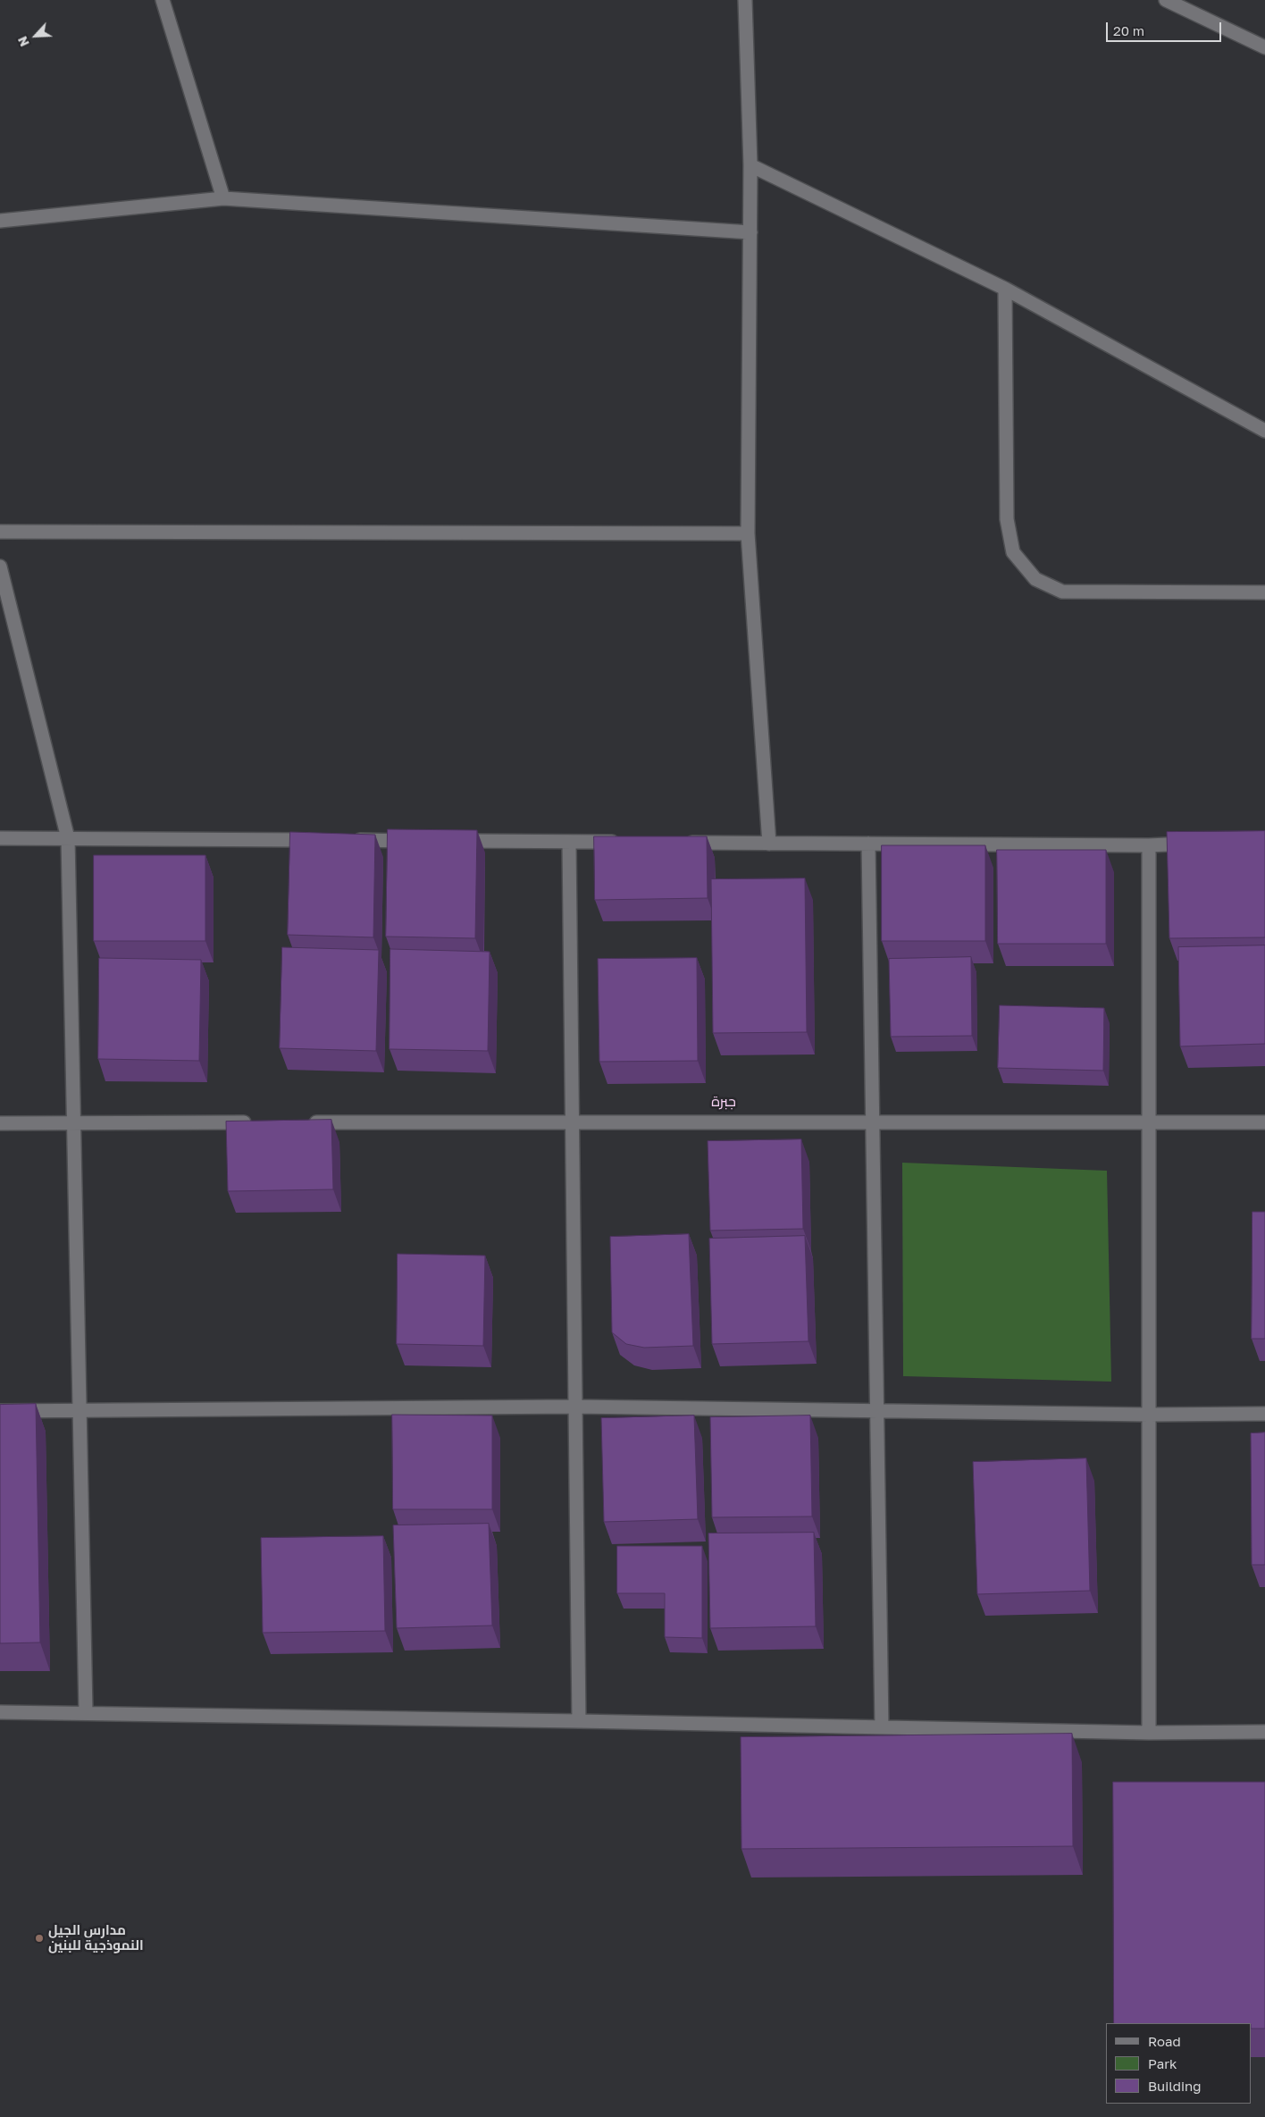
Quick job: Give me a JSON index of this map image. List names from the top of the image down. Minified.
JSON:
{"districts":["جبرة"],"places":["مدارس الجيل النموذجية للبنين"],"legend":["Road","Park","Building"],"scale_bar":"20 m","north":"bottom left"}
